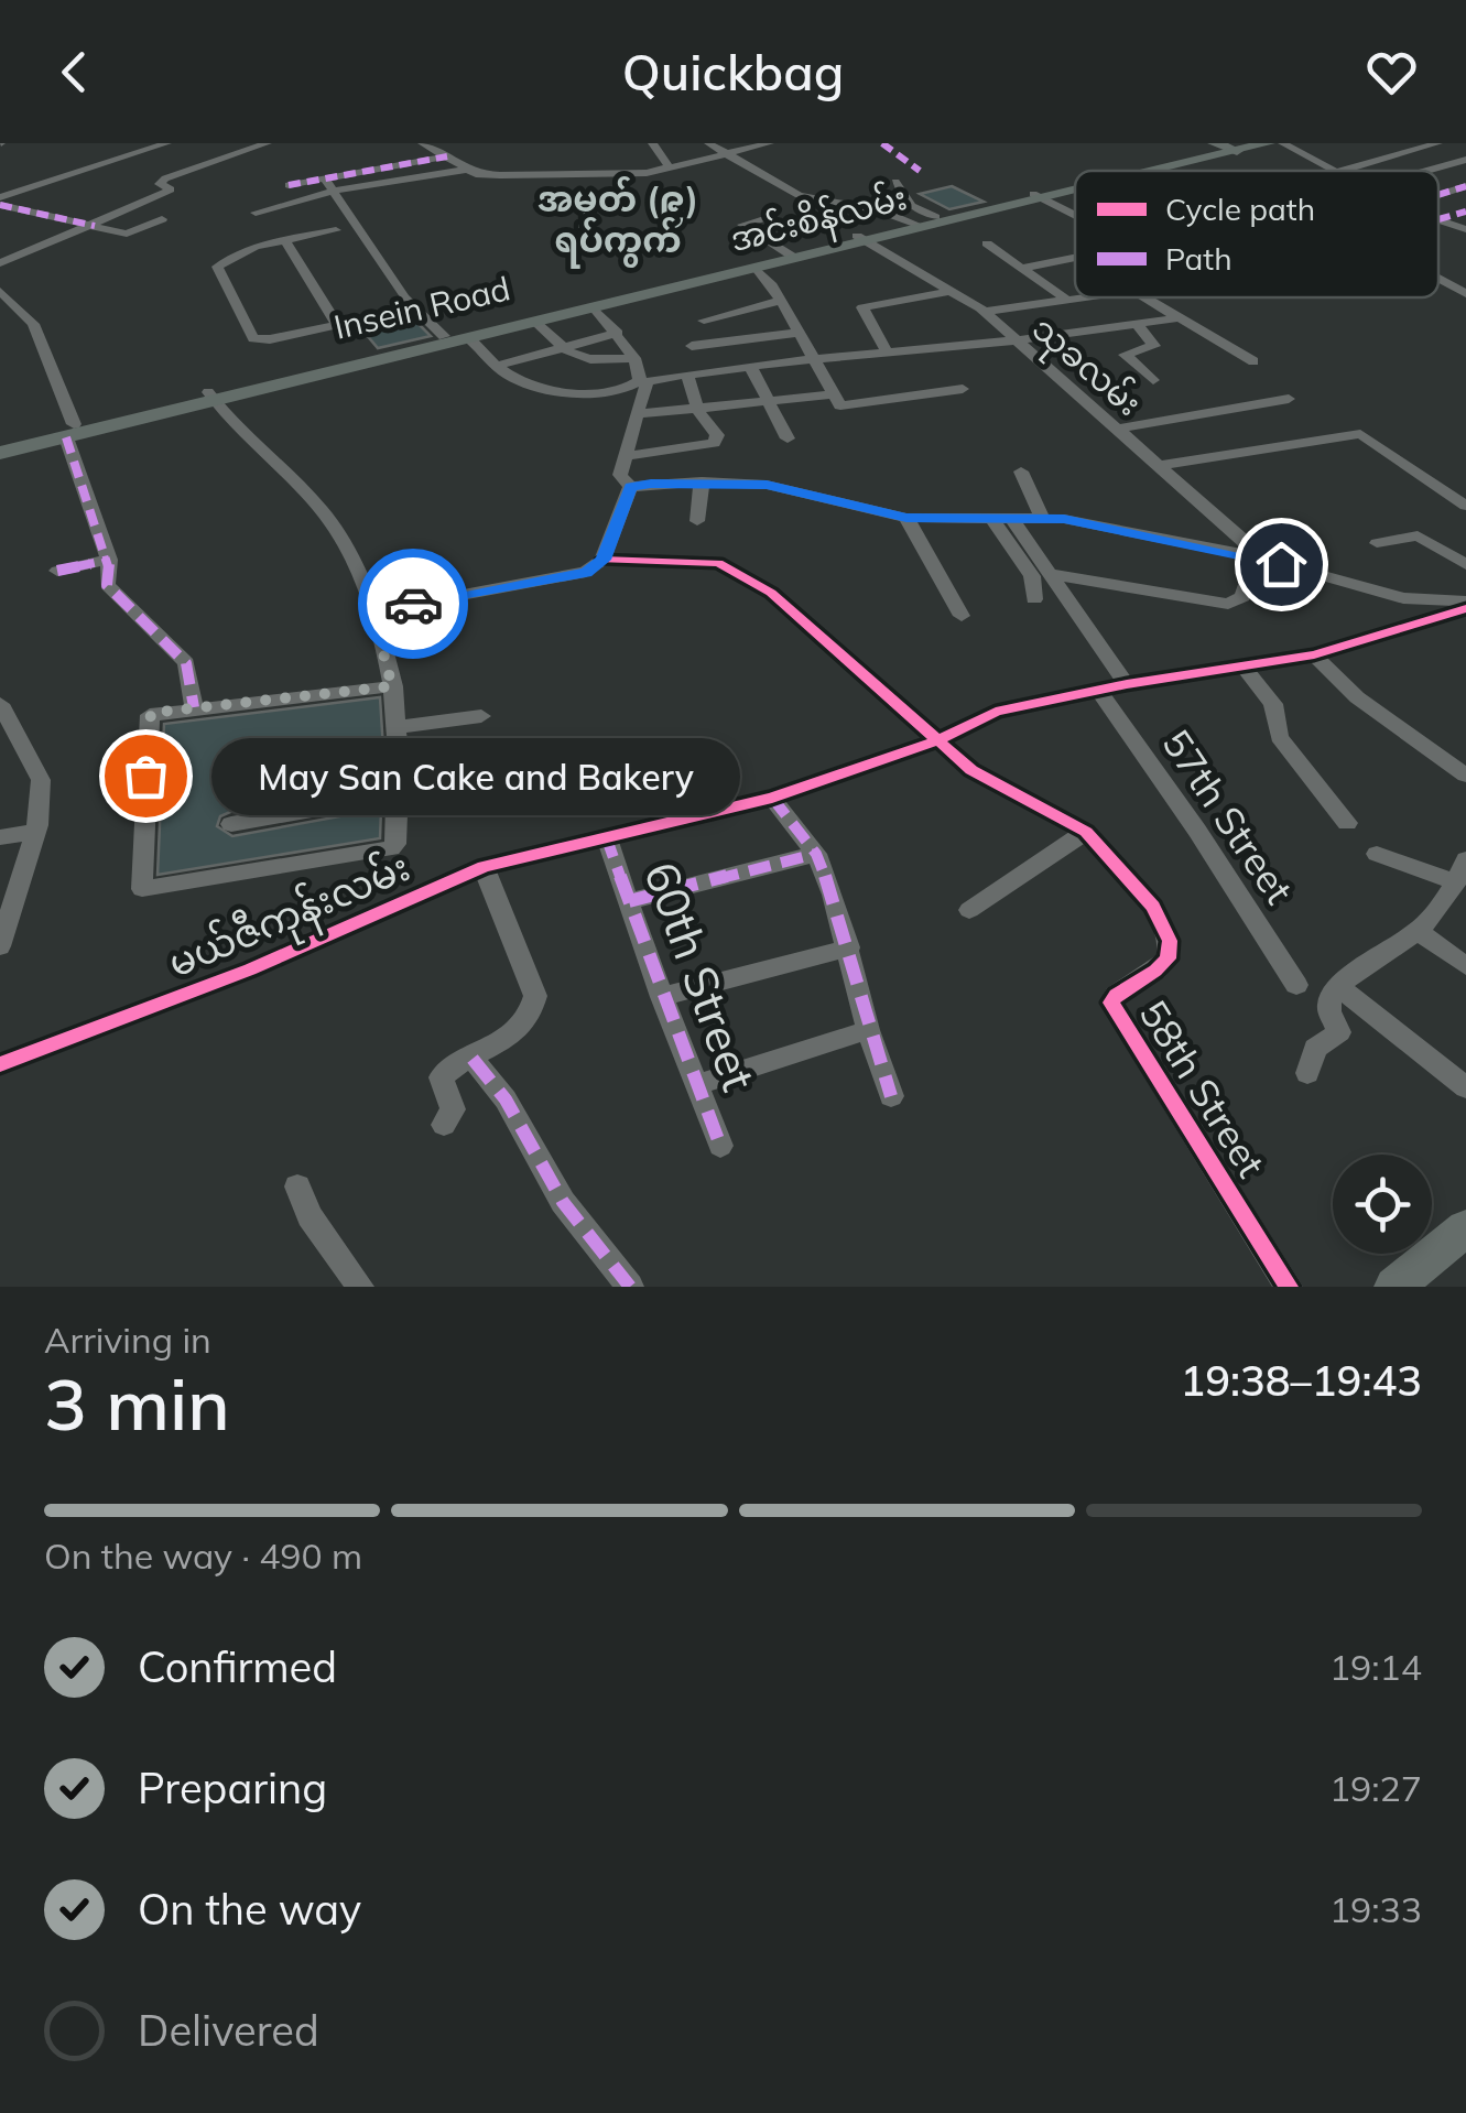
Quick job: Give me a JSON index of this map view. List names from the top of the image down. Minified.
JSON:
{"streets":{"main road":["အင်းစိန်လမ်း","Insein Road"],"street":["သုခလမ်း","57th Street","မယ်ဇီကုန်းလမ်း","60th Street","58th Street"]},"crossings":[["အင်းစိန်လမ်း","Insein Road"],["Insein Road","သုခလမ်း"],["57th Street","မယ်ဇီကုန်းလမ်း"],["မယ်ဇီကုန်းလမ်း","60th Street"],["မယ်ဇီကုန်းလမ်း","58th Street"]],"districts":["အမှတ် (၉) ရပ်ကွက်"],"places":["May San Cake and Bakery"],"legend":["Cycle path","Path"],"page":{"header":"Quickbag","bubble":"May San Cake and Bakery","heading":["3 min","Arriving in","19:38–19:43"],"bar":"On the way · 490 m","list":[["Confirmed","19:14"],["Preparing","19:27"],["On the way","19:33"],"Delivered"]}}
